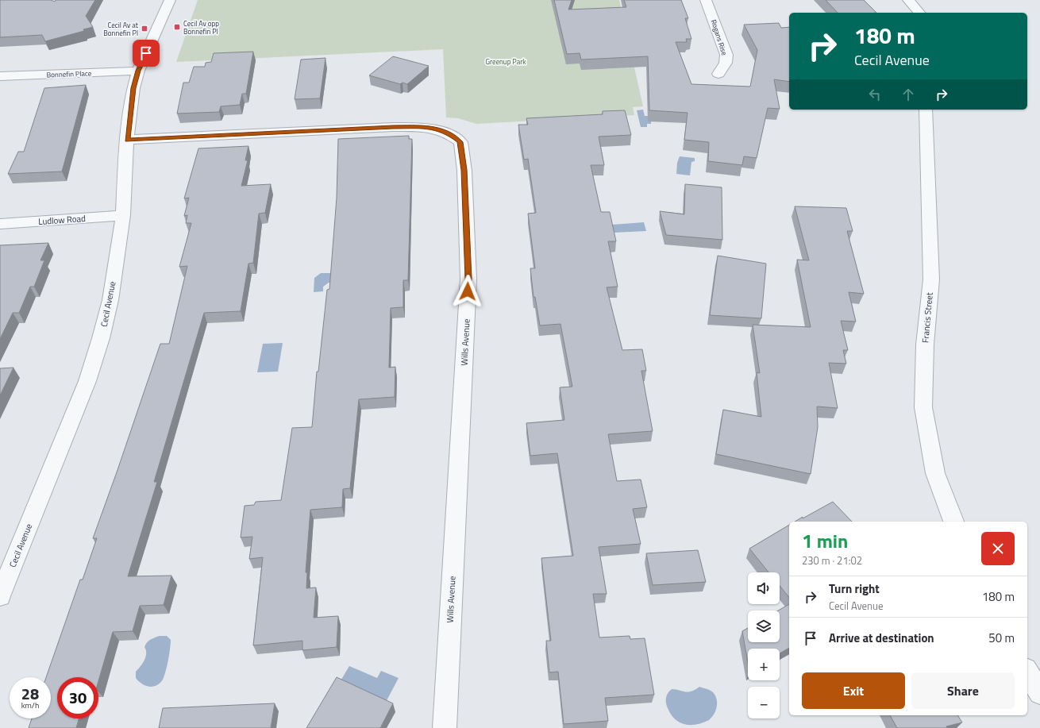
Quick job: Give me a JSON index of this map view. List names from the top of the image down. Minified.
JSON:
{"streets":{"street":["Rogans Rise","Bonnefin Place","Ludlow Road","Cecil Avenue","Francis Street","Wills Avenue"]},"crossings":[["Bonnefin Place","Cecil Avenue"],["Ludlow Road","Cecil Avenue"],["Cecil Avenue","Wills Avenue"]],"parks":["Greenup Park"],"places":{"transit":["Cecil Av opp Bonnefin Pl","Cecil Av at Bonnefin Pl"]},"page":{"turn":["180 m","Cecil Avenue"],"heading":["1 min","230 m · 21:02"],"map_buttons":["+","−"],"list":[{"name":"Turn right","note":"Cecil Avenue","value":"180 m"},{"name":"Arrive at destination","value":"50 m"}],"buttons":["Exit","Share"],"speed":"28 km/h","limit":"30"}}
